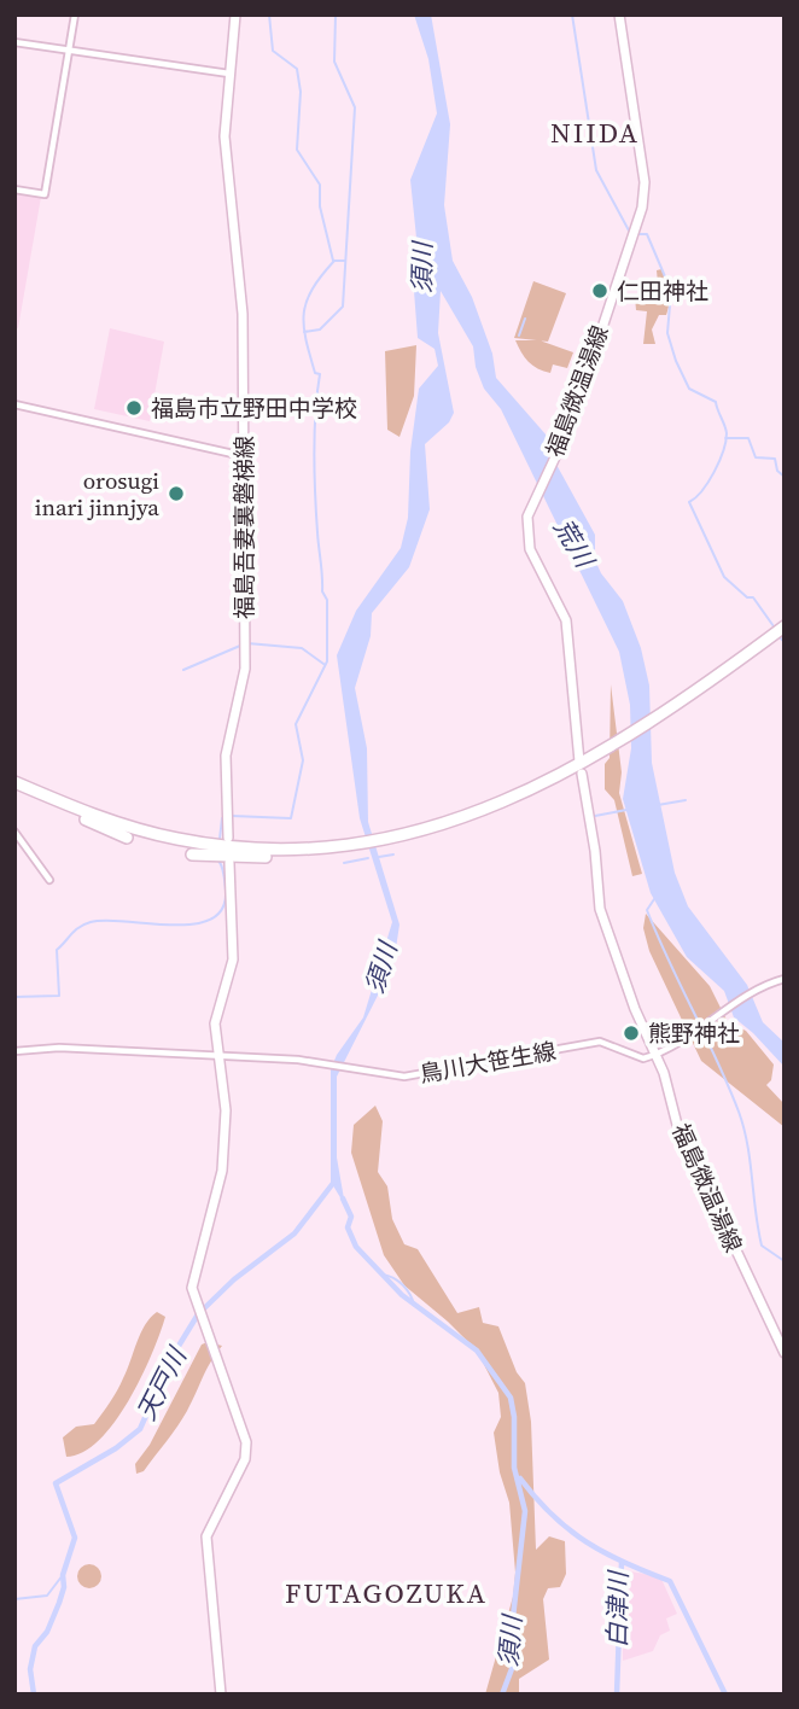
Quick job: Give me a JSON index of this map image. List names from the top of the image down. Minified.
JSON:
{"streets":{"main road":["福島微温湯線","福島吾妻裏磐梯線"],"street":["鳥川大笹生線"]},"crossings":[["福島微温湯線","鳥川大笹生線"]],"districts":["NIIDA","FUTAGOZUKA"],"water":["須川","荒川","天戸川","白津川"],"places":["仁田神社","福島市立野田中学校","orosugi inari jinnjya","熊野神社"]}
